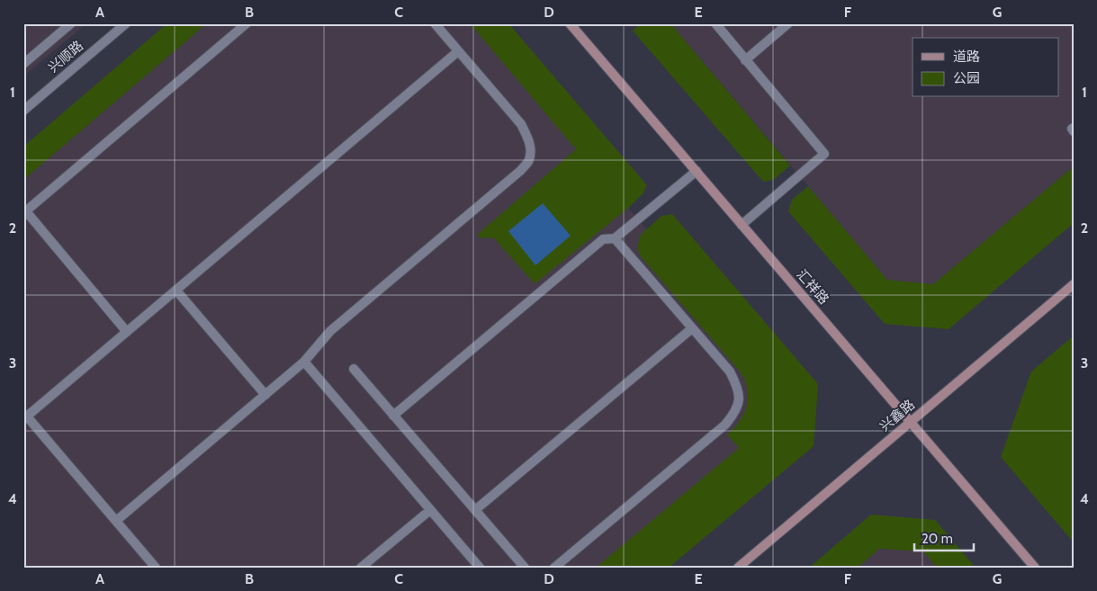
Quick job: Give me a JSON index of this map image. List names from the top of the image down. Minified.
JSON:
{"streets":{"main road":["汇祥路","兴鑫路"],"street":["兴顺路"]},"crossings":[["汇祥路","兴鑫路"]],"legend":["道路","公园"],"scale_bar":"20 m","grid":{"columns":["A","B","C","D","E","F","G"],"rows":["1","2","3","4"]}}
